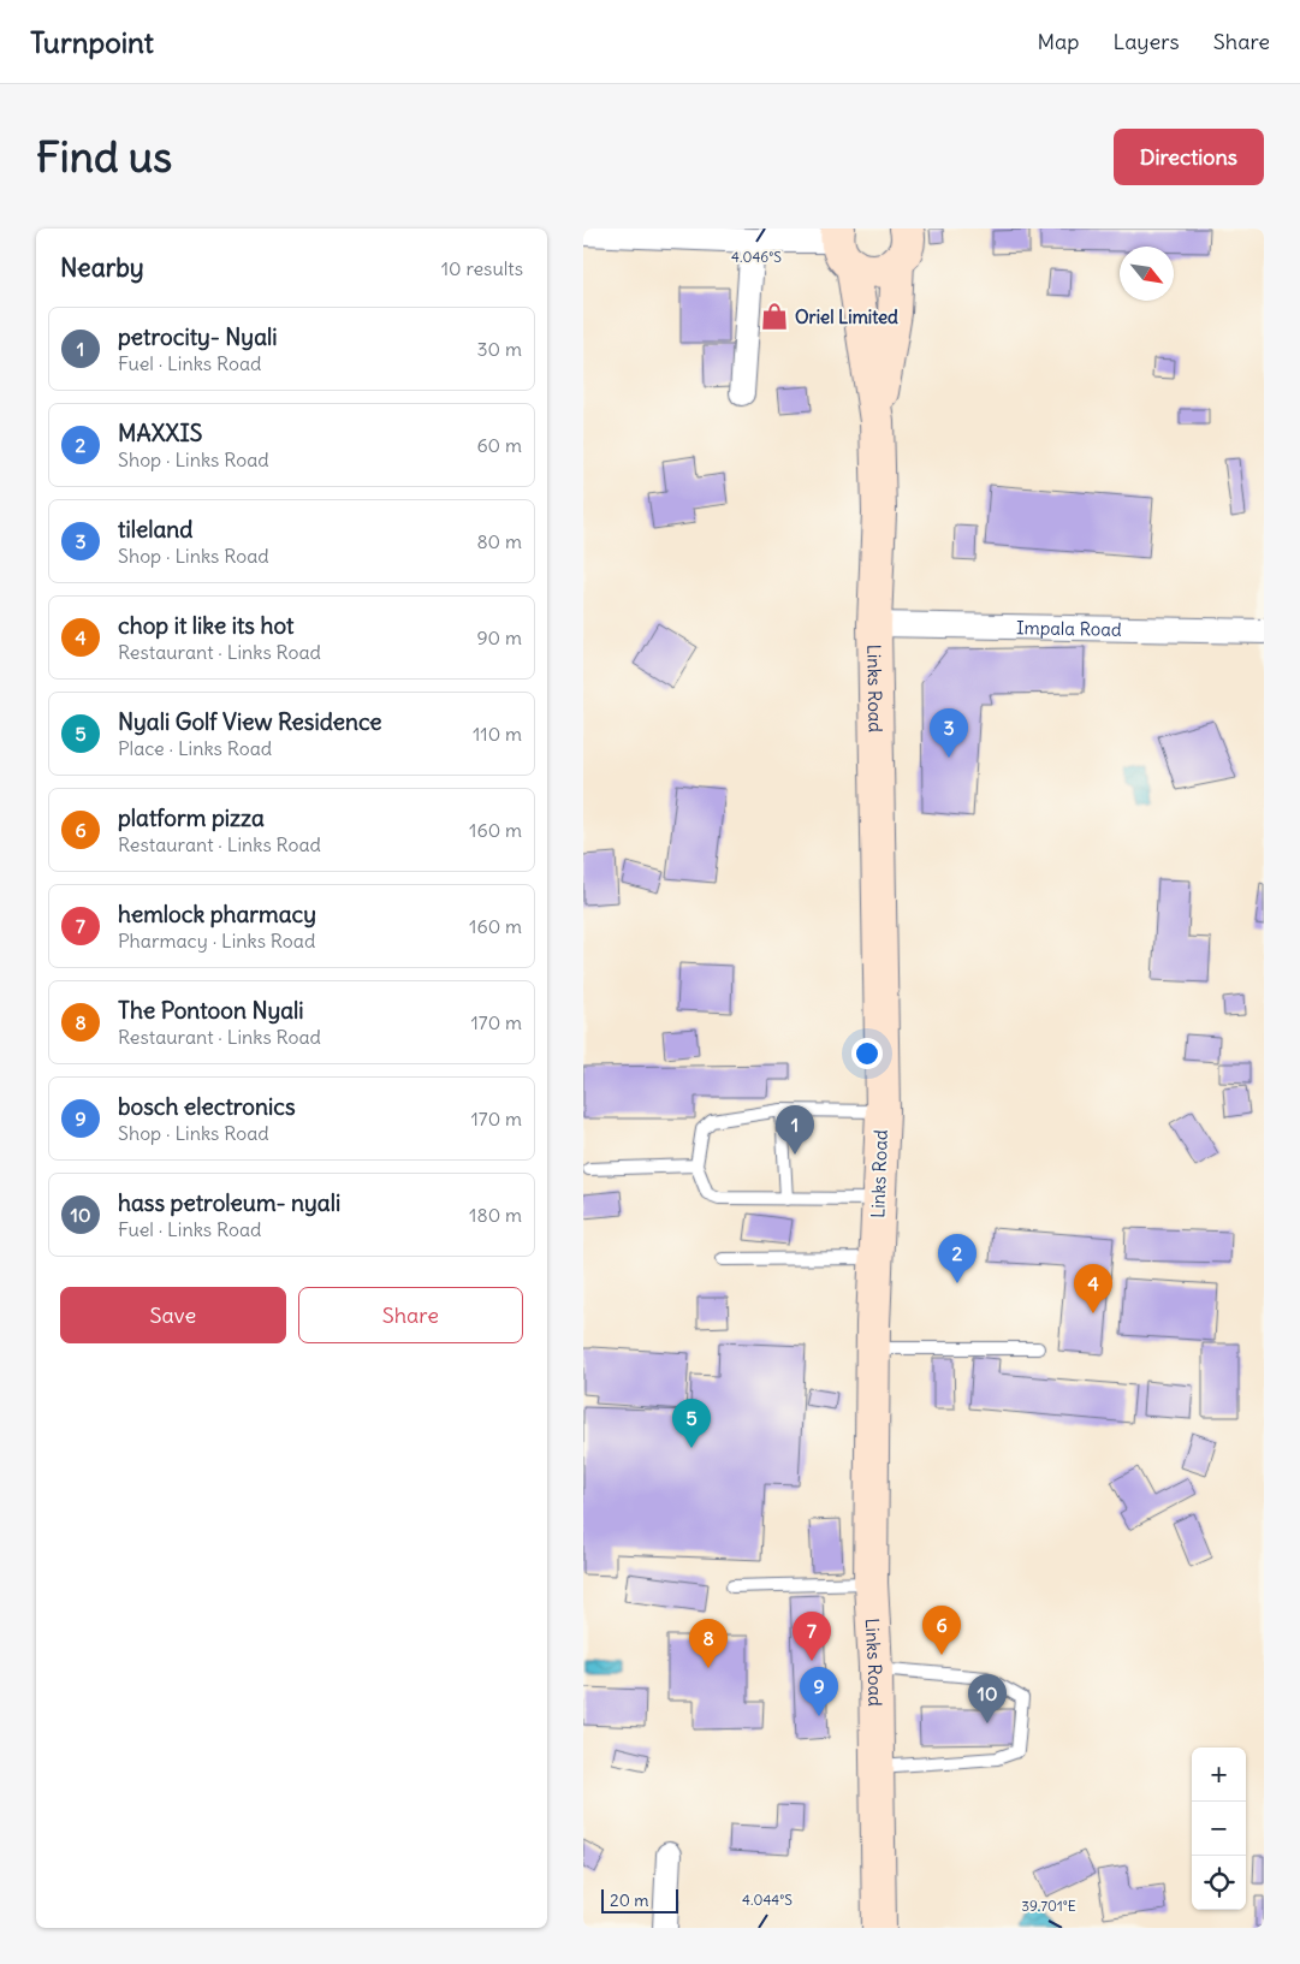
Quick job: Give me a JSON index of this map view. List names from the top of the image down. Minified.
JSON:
{"streets":{"main road":["Links Road"],"street":["Impala Road"]},"crossings":[["Impala Road","Links Road"]],"places":{"shop":["Oriel Limited"]},"scale_bar":"20 m","north":"bottom right","page":{"header":"Turnpoint","nav":["Map","Layers","Share"],"buttons":["Directions",["Save","Share"]],"title":"Find us","heading":["Nearby","10 results"],"list":[{"mark":"1","name":"petrocity- Nyali","note":"Fuel · Links Road","value":"30 m"},{"mark":"2","name":"MAXXIS","note":"Shop · Links Road","value":"60 m"},{"mark":"3","name":"tileland","note":"Shop · Links Road","value":"80 m"},{"mark":"4","name":"chop it like its hot","note":"Restaurant · Links Road","value":"90 m"},{"mark":"5","name":"Nyali Golf View Residence","note":"Place · Links Road","value":"110 m"},{"mark":"6","name":"platform pizza","note":"Restaurant · Links Road","value":"160 m"},{"mark":"7","name":"hemlock pharmacy","note":"Pharmacy · Links Road","value":"160 m"},{"mark":"8","name":"The Pontoon Nyali","note":"Restaurant · Links Road","value":"170 m"},{"mark":"9","name":"bosch electronics","note":"Shop · Links Road","value":"170 m"},{"mark":"10","name":"hass petroleum- nyali","note":"Fuel · Links Road","value":"180 m"}],"pins":["3","1","2","4","5","6","7","8","9","10"],"map_buttons":["+","−"],"scale":"20 m"},"coordinates":["4.046°S","4.044°S","39.701°E"]}
